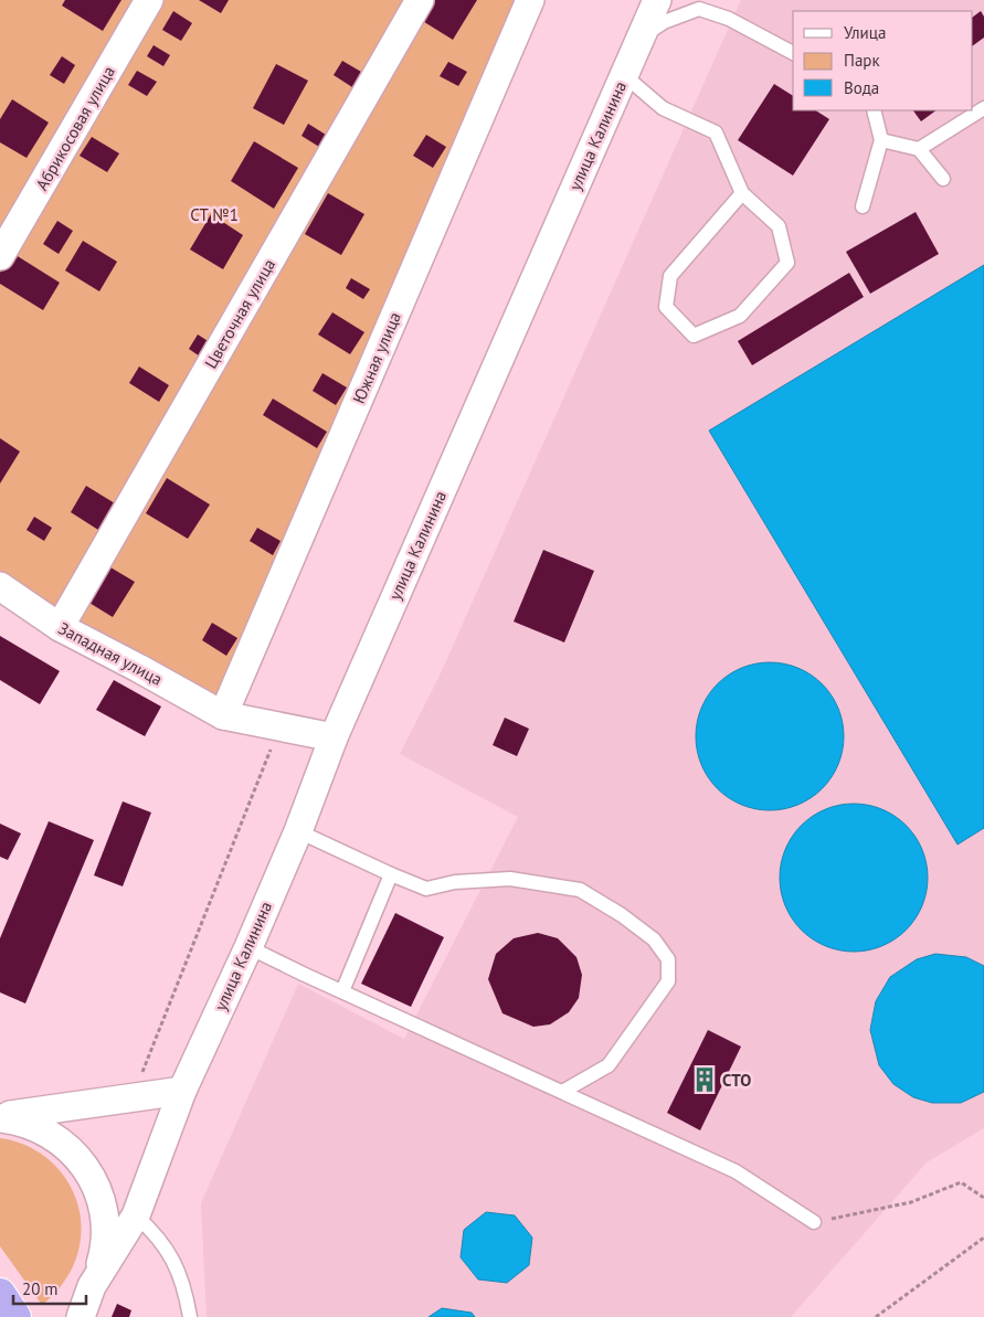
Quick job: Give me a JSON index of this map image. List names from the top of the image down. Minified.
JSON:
{"streets":{"street":["Абрикосовая улица","улица Калинина","Цветочная улица","Южная улица","Западная улица"]},"crossings":[["улица Калинина","Западная улица"],["Цветочная улица","Западная улица"],["Южная улица","Западная улица"]],"parks":["СТ №1"],"places":{"building":["СТО"]},"legend":["Улица","Парк","Вода"],"scale_bar":"20 m"}
